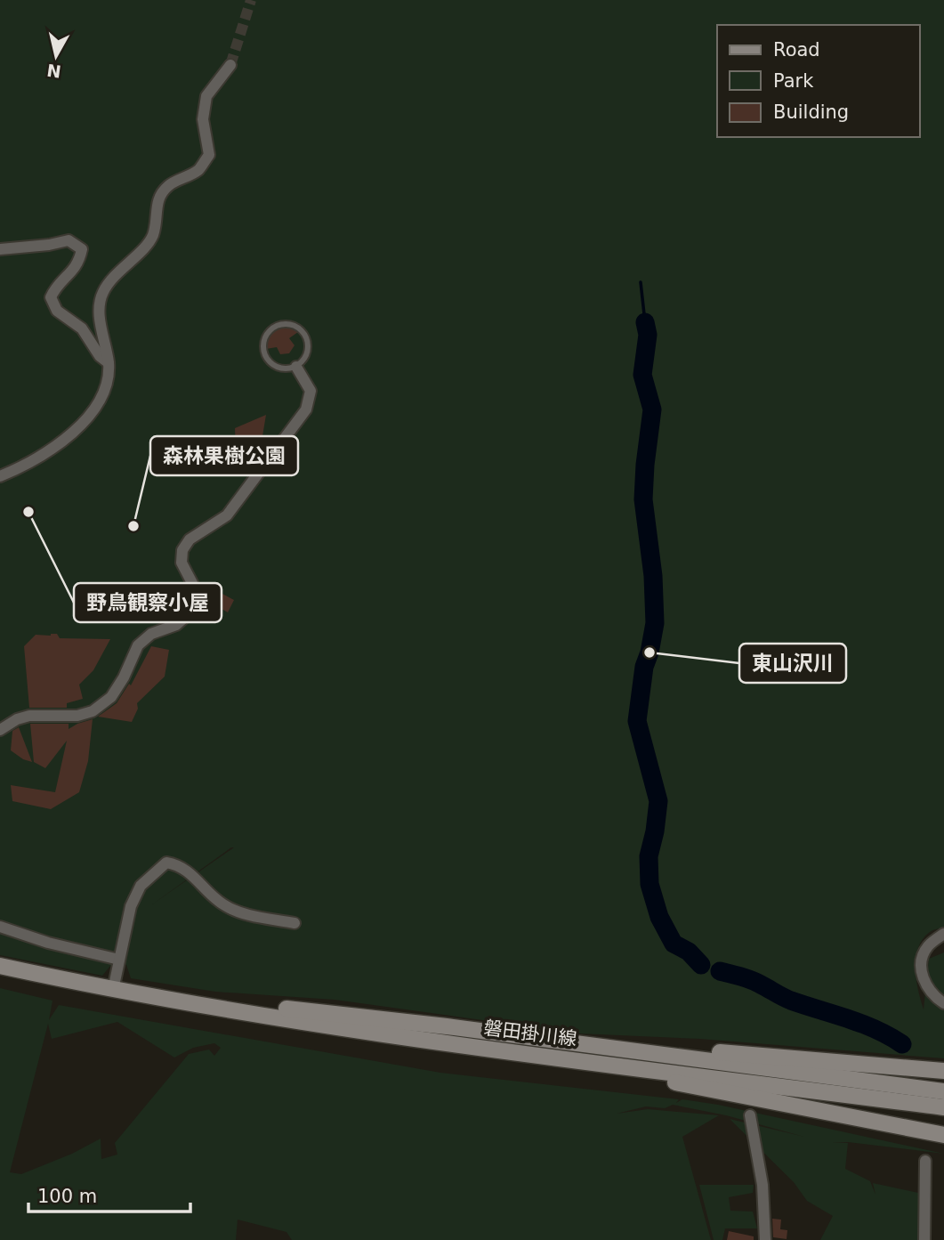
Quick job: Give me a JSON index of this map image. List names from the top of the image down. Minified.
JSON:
{"streets":{"main road":["磐田掛川線"]},"places":["野鳥観察小屋","森林果樹公園","東山沢川"],"legend":["Road","Park","Building"],"scale_bar":"100 m","north":"bottom"}
